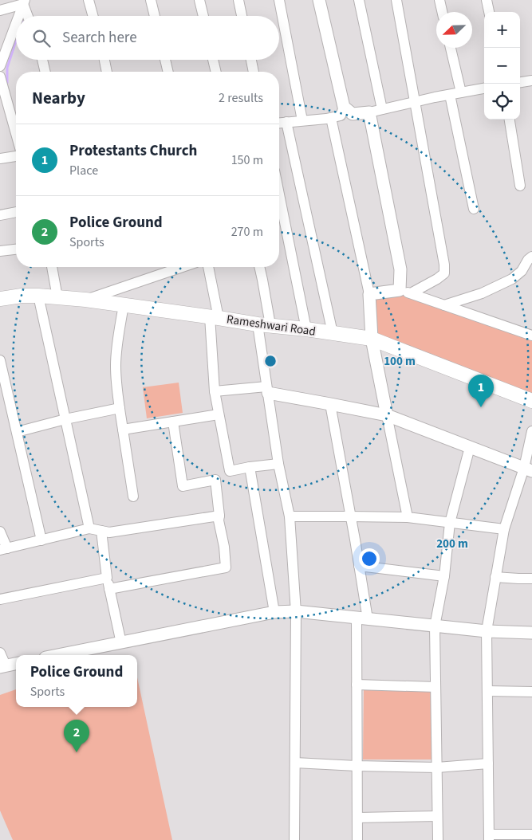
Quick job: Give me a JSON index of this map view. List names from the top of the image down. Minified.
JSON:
{"streets":{"main road":["Rameshwari Road"]},"north":"bottom left","page":{"map_buttons":["+","−"],"search":"Search here","heading":["Nearby","2 results"],"list":[{"mark":"1","name":"Protestants Church","note":"Place","value":"150 m"},{"mark":"2","name":"Police Ground","note":"Sports","value":"270 m"}],"pins":["1","2"],"popup":["Police Ground","Sports"]},"rings":["100 m","200 m"]}
